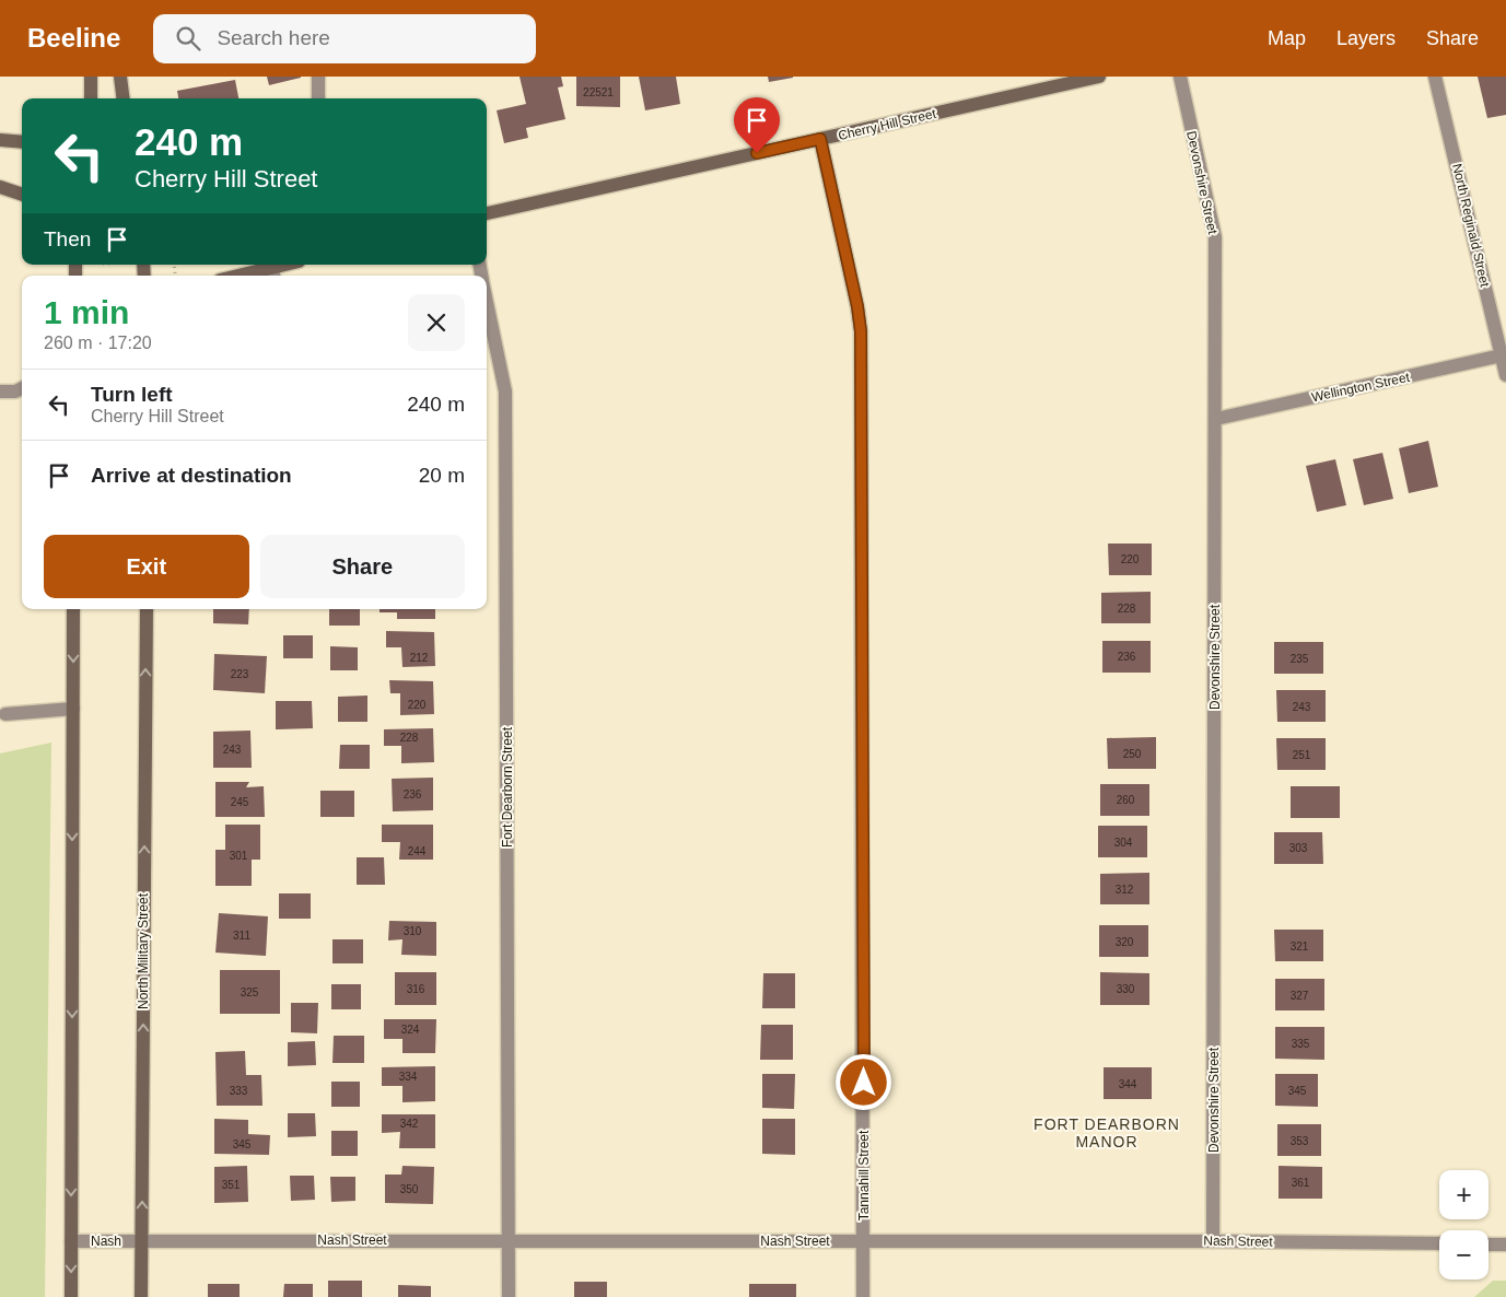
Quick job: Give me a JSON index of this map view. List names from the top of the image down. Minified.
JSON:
{"streets":{"street":["Cherry Hill Street","Devonshire Street","North Reginald Street","Wellington Street","Fort Dearborn Street","North Military Street","Tannahill Street","Nash Street","Nash"]},"crossings":[["Cherry Hill Street","Tannahill Street"],["Devonshire Street","Wellington Street"],["Devonshire Street","Nash Street"],["North Reginald Street","Wellington Street"],["Fort Dearborn Street","Nash Street"],["North Military Street","Nash Street"],["North Military Street","Nash"],["Tannahill Street","Nash Street"],["Nash Street","Nash"]],"districts":["FORT DEARBORN MANOR"],"house_numbers":["22521","220","228","236","212","235","223","220","243","228","243","250","251","236","260","245","304","303","244","301","312","310","311","320","321","316","330","325","327","324","335","334","344","333","345","342","353","345","361","351","350"],"page":{"header":"Beeline","search":"Search here","nav":["Map","Layers","Share"],"turn":["240 m","Cherry Hill Street"],"then":"Then","heading":["1 min","260 m · 17:20"],"list":[{"name":"Turn left","note":"Cherry Hill Street","value":"240 m"},{"name":"Arrive at destination","value":"20 m"}],"buttons":["Exit","Share"],"map_buttons":["+","−"]}}
